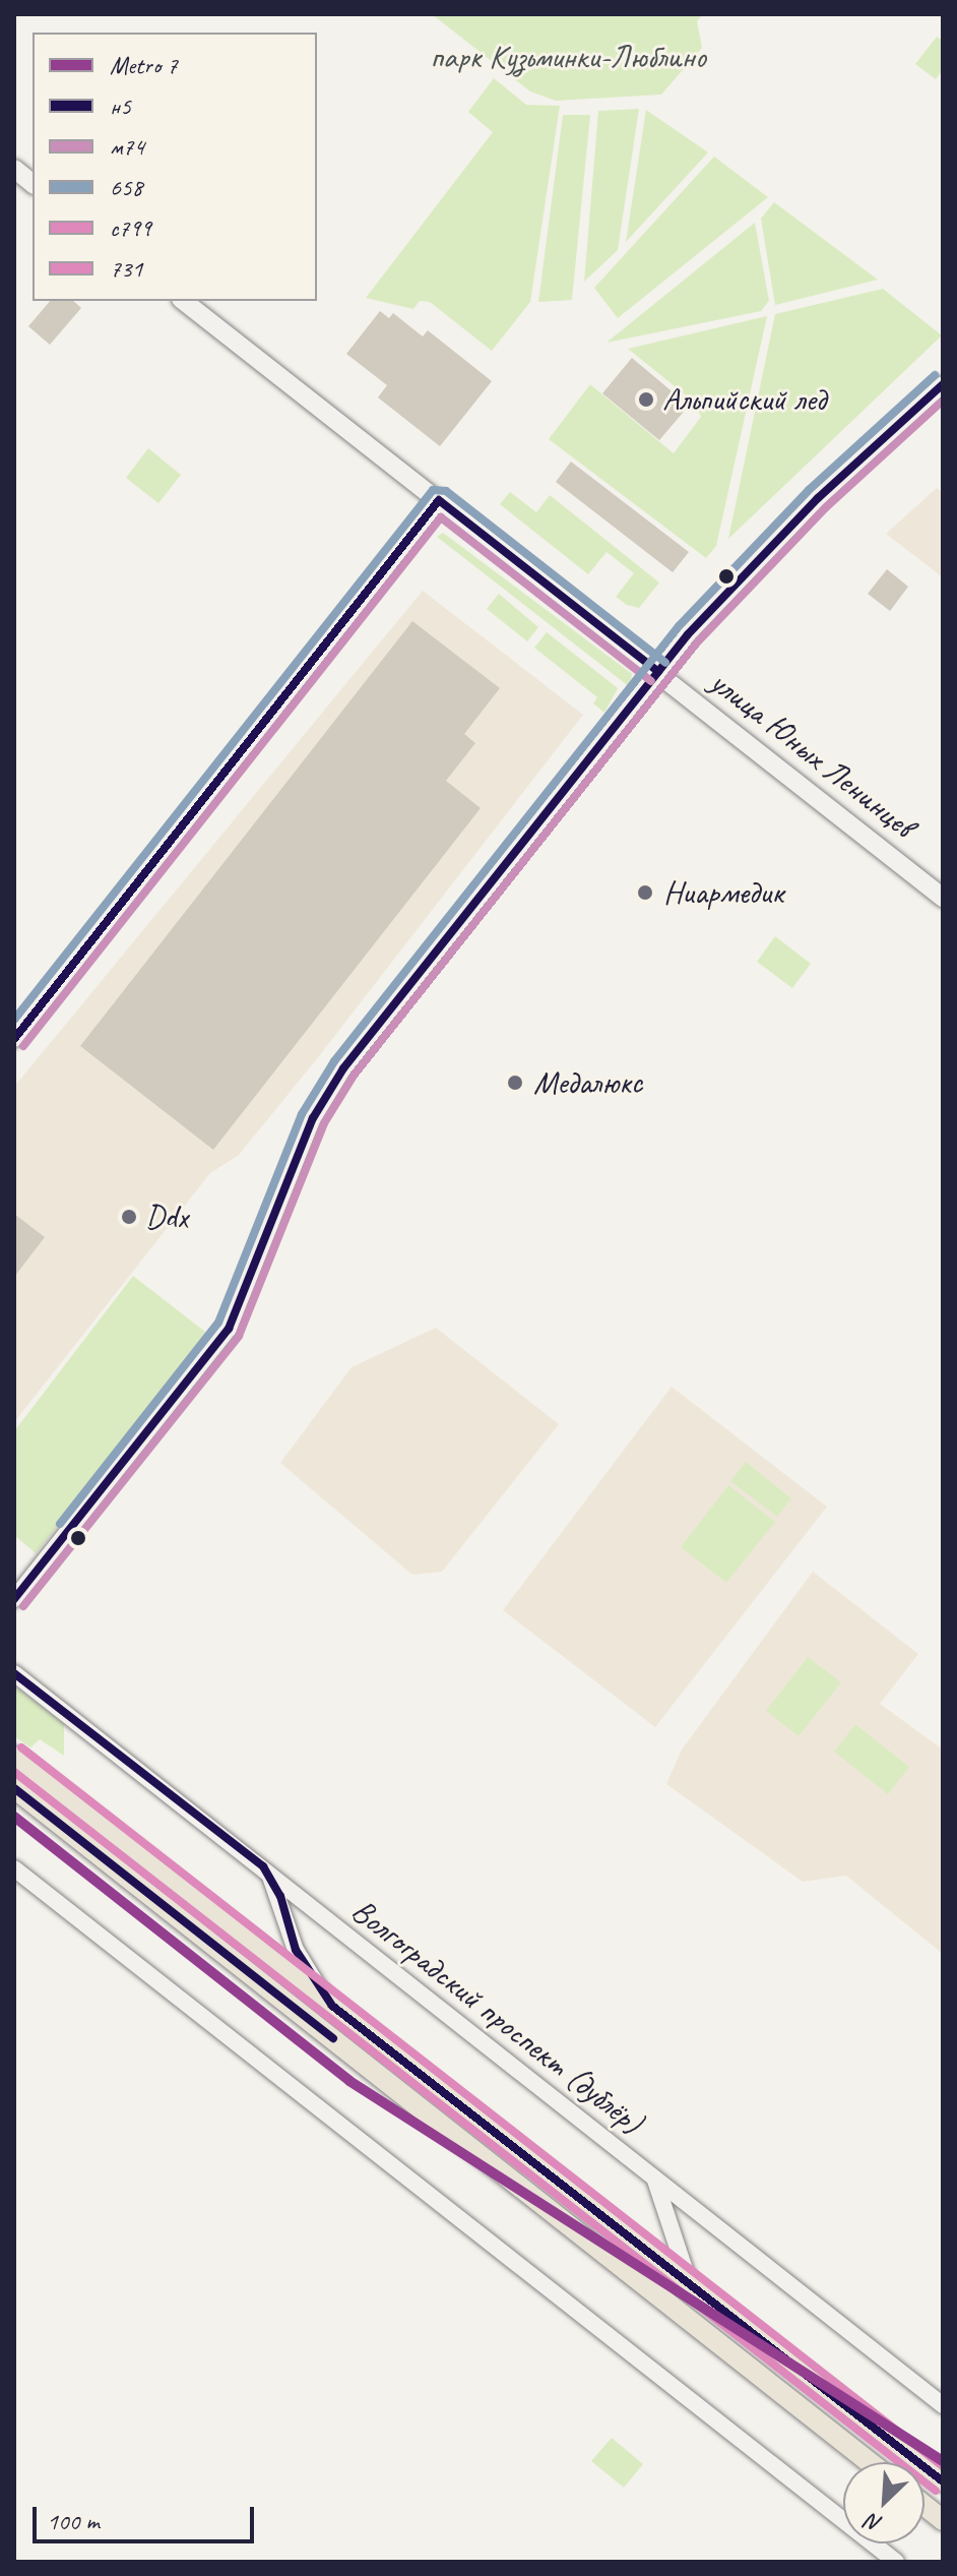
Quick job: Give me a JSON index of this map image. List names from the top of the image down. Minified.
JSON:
{"streets":{"main road":["улица Юных Ленинцев"],"street":["Волгоградский проспект (дублёр)"]},"parks":["парк Кузьминки-Люблино"],"places":["Альпийский лед","Ниармедик","Медалюкс","Ddx"],"lines":["transit line 658","transit line н5","transit line м74","transit line 731","transit line с799","metro line 7"],"legend":["Metro 7","н5","м74","658","с799","731"],"scale_bar":"100 m","north":"bottom left"}
